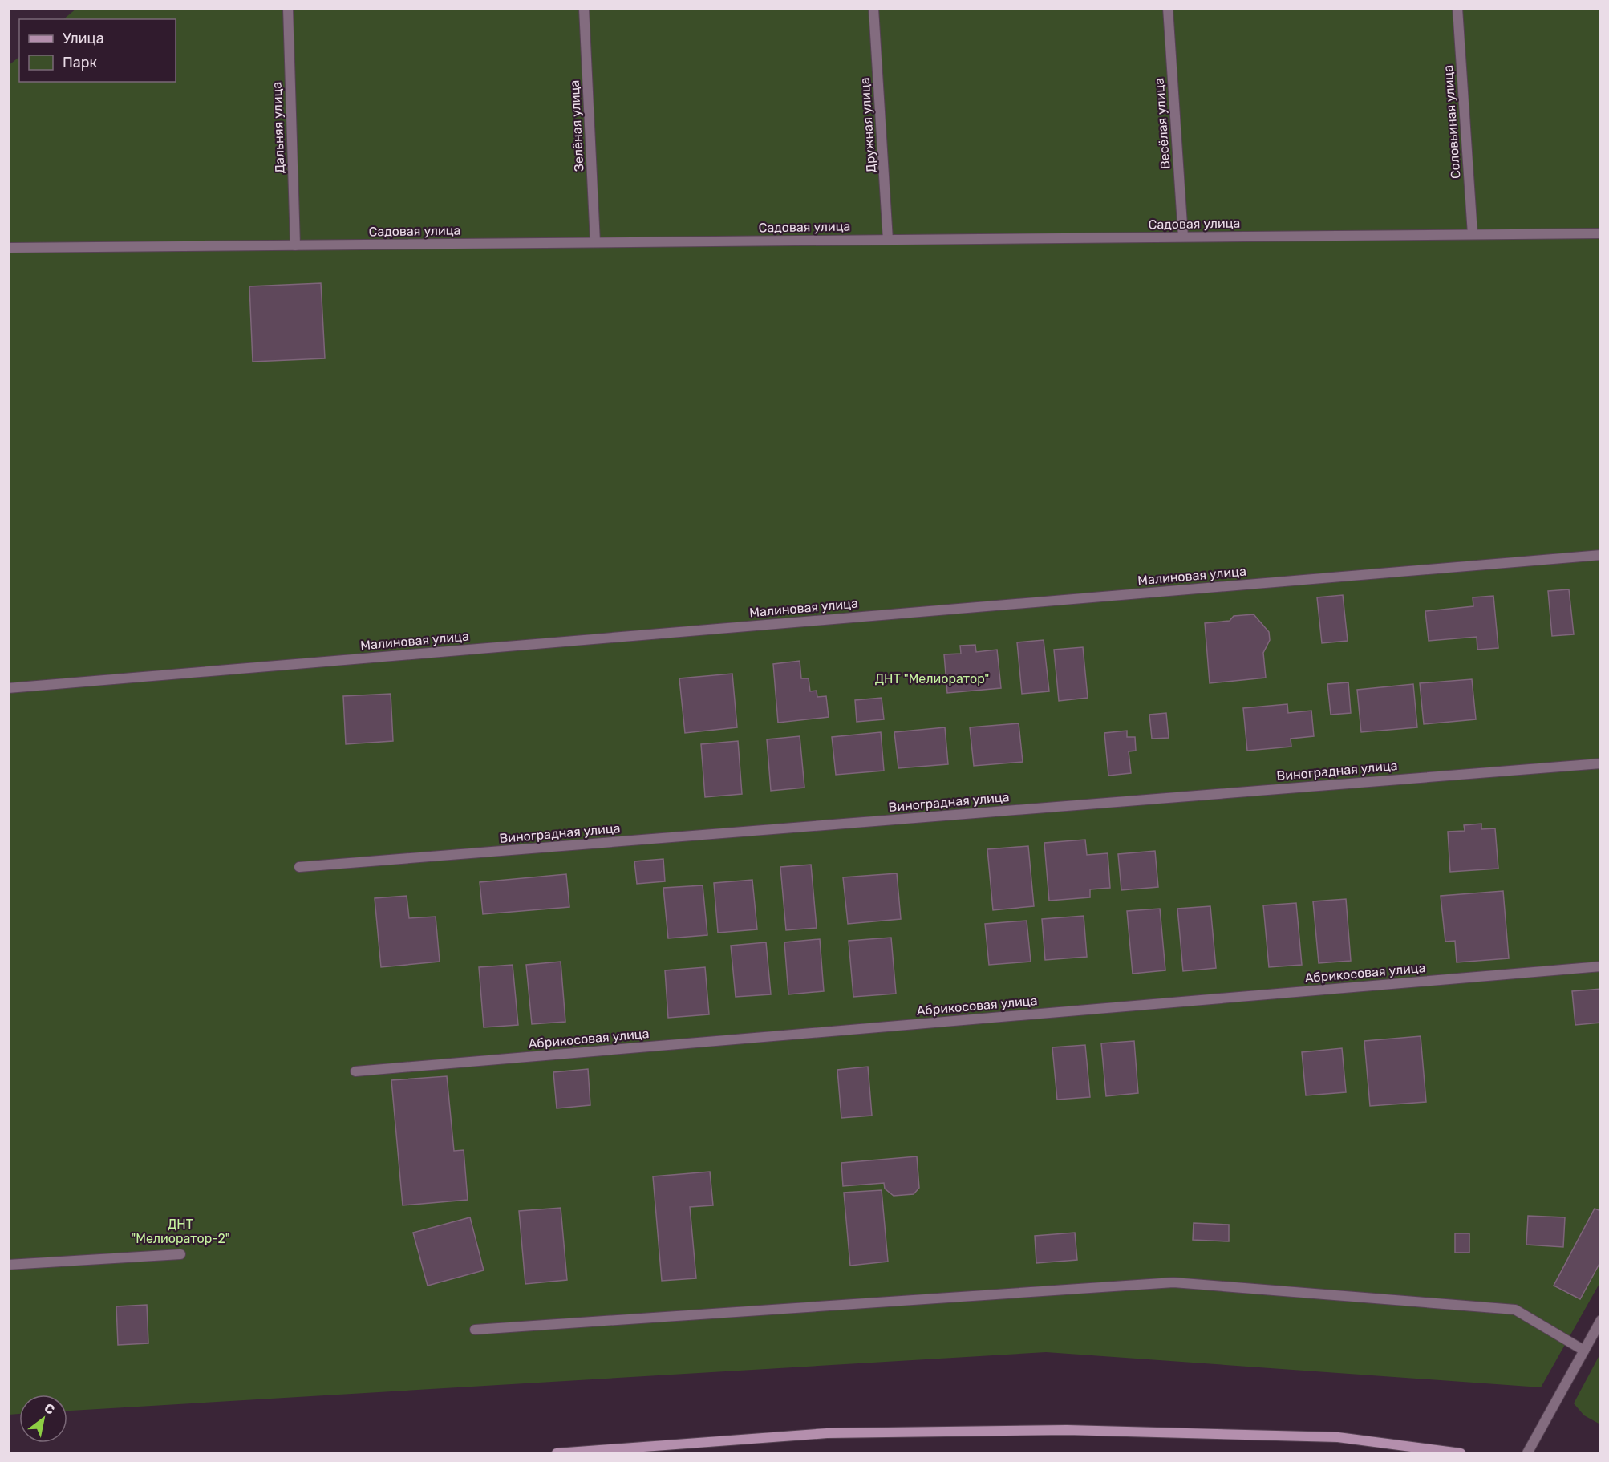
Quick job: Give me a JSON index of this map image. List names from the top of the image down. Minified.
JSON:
{"streets":{"street":["Соловьиная улица","Весёлая улица","Дружная улица","Зелёная улица","Дальняя улица","Садовая улица","Малиновая улица","Виноградная улица","Абрикосовая улица"]},"crossings":[["Соловьиная улица","Садовая улица"],["Весёлая улица","Садовая улица"],["Дружная улица","Садовая улица"],["Зелёная улица","Садовая улица"],["Дальняя улица","Садовая улица"]],"parks":["ДНТ \"Мелиоратор\"","ДНТ \"Мелиоратор-2\""],"legend":["Улица","Парк"],"north":"top right"}
